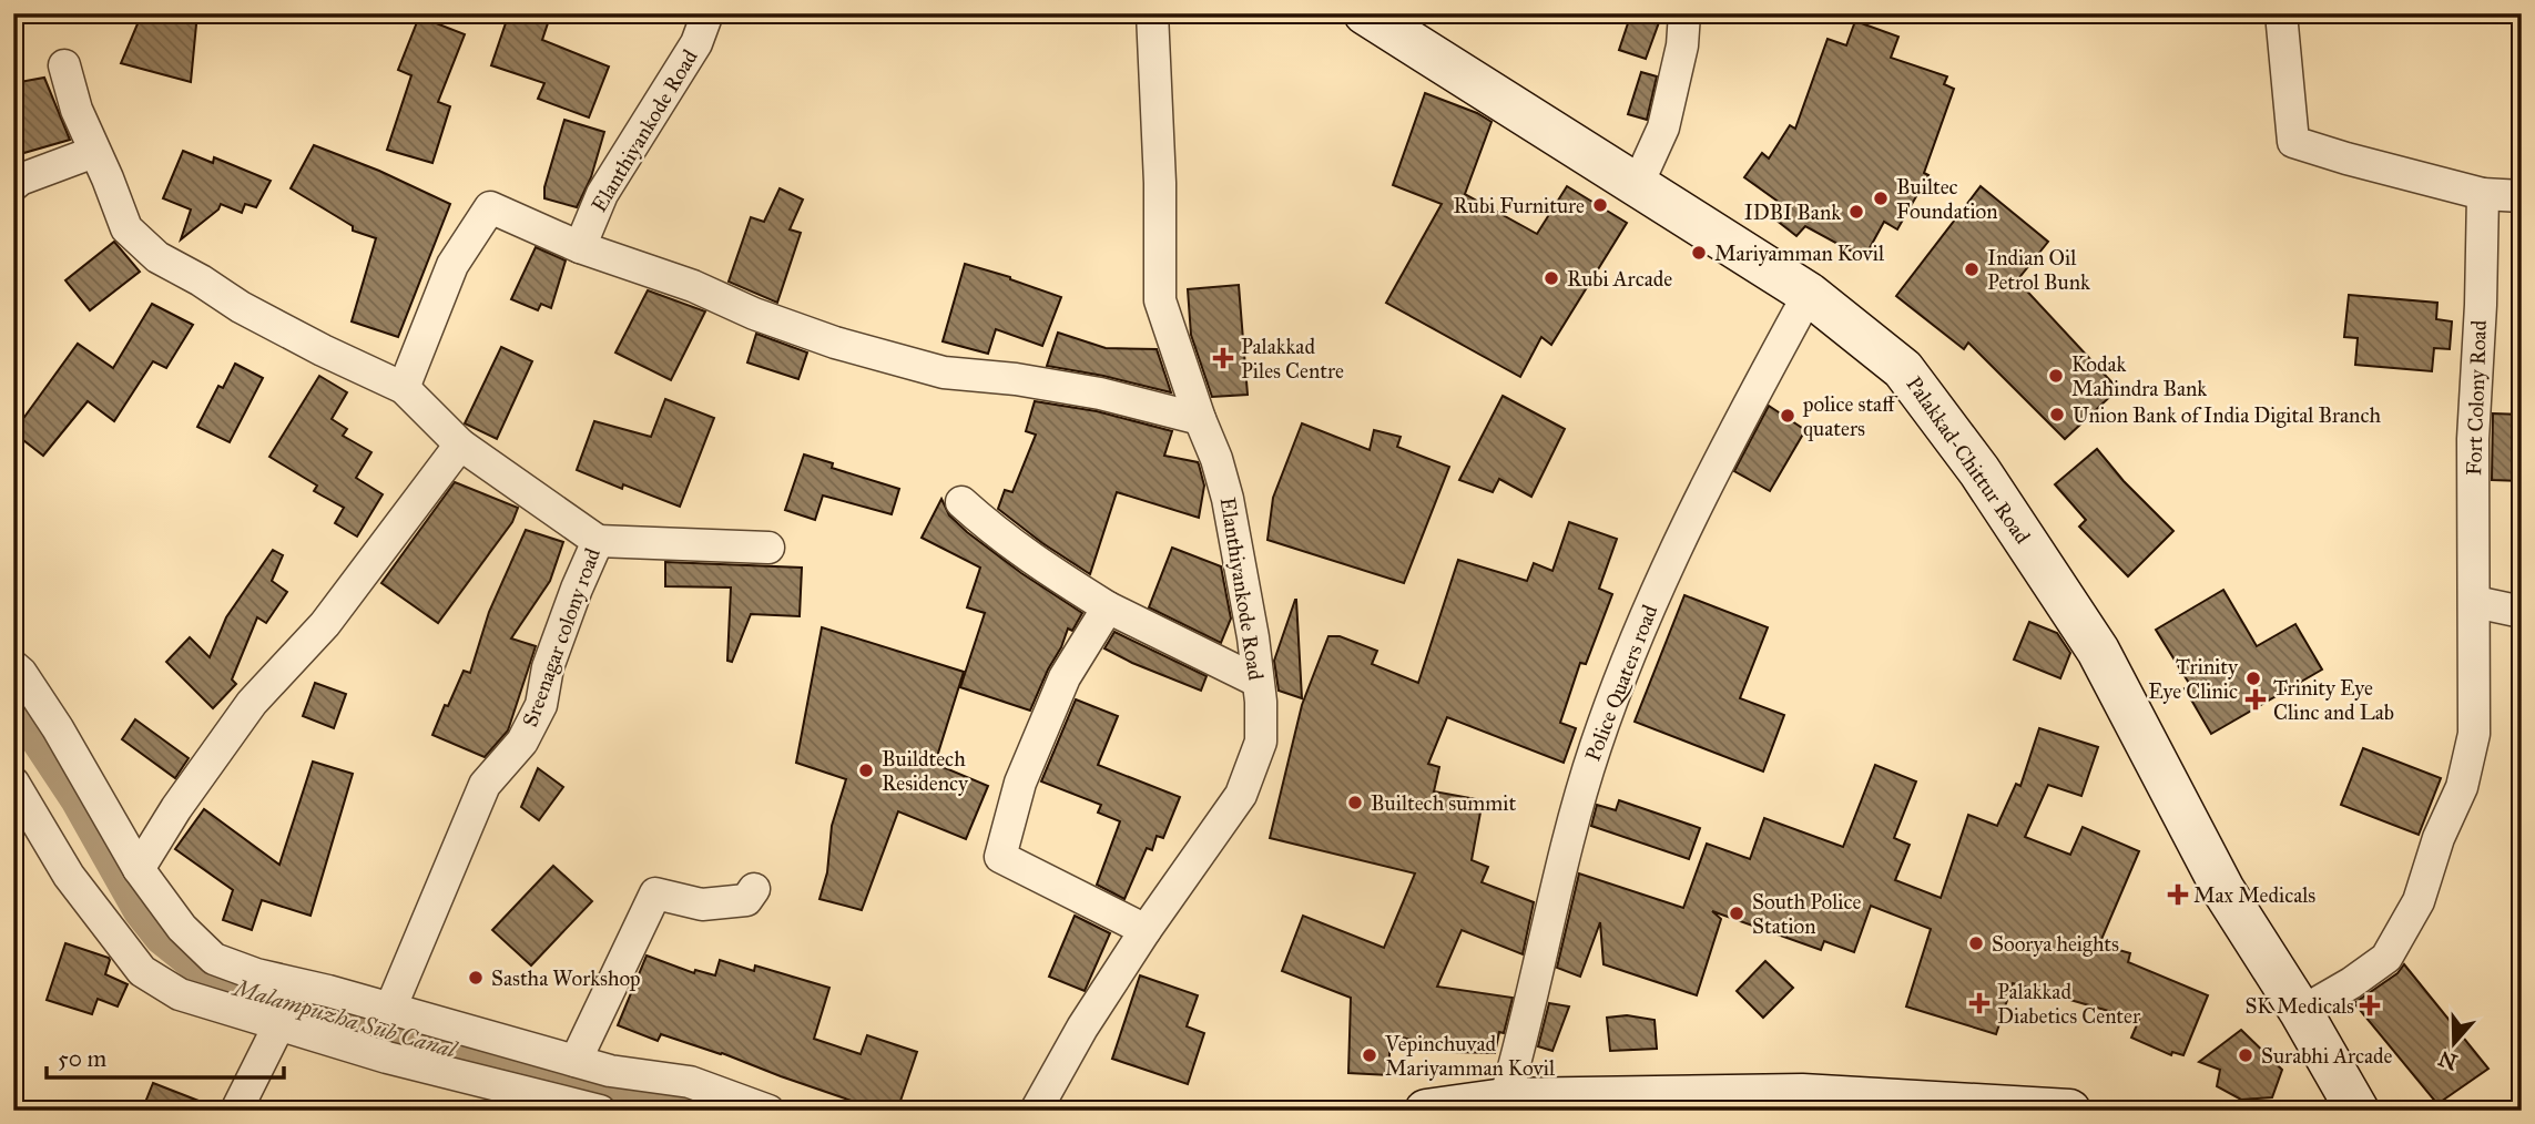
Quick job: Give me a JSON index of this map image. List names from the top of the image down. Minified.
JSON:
{"streets":{"main road":["Palakkad-Chittur Road"],"street":["Elanthiyankode Road","Fort Colony Road","Sreenagar colony road","Police Quaters road"]},"crossings":[["Fort Colony Road","Palakkad-Chittur Road"],["Palakkad-Chittur Road","Police Quaters road"]],"water":["Malampuzha Sub Canal"],"places":{"other":["Builtec Foundation","Rubi Furniture","IDBI Bank","Mariyamman Kovil","Indian Oil Petrol Bunk","Rubi Arcade","Kodak Mahindra Bank","Union Bank of India Digital Branch","police staff quaters","Trinity Eye Clinic","Buildtech Residency","Builtech summit","South Police Station","Soorya heights","Sastha Workshop","Vepinchuvad Mariyamman Kovil","Surabhi Arcade"],"health":["Palakkad Piles Centre","Trinity Eye Clinc and Lab","Max Medicals","Palakkad Diabetics Center","SK Medicals"]},"scale_bar":"50 m","north":"bottom"}
